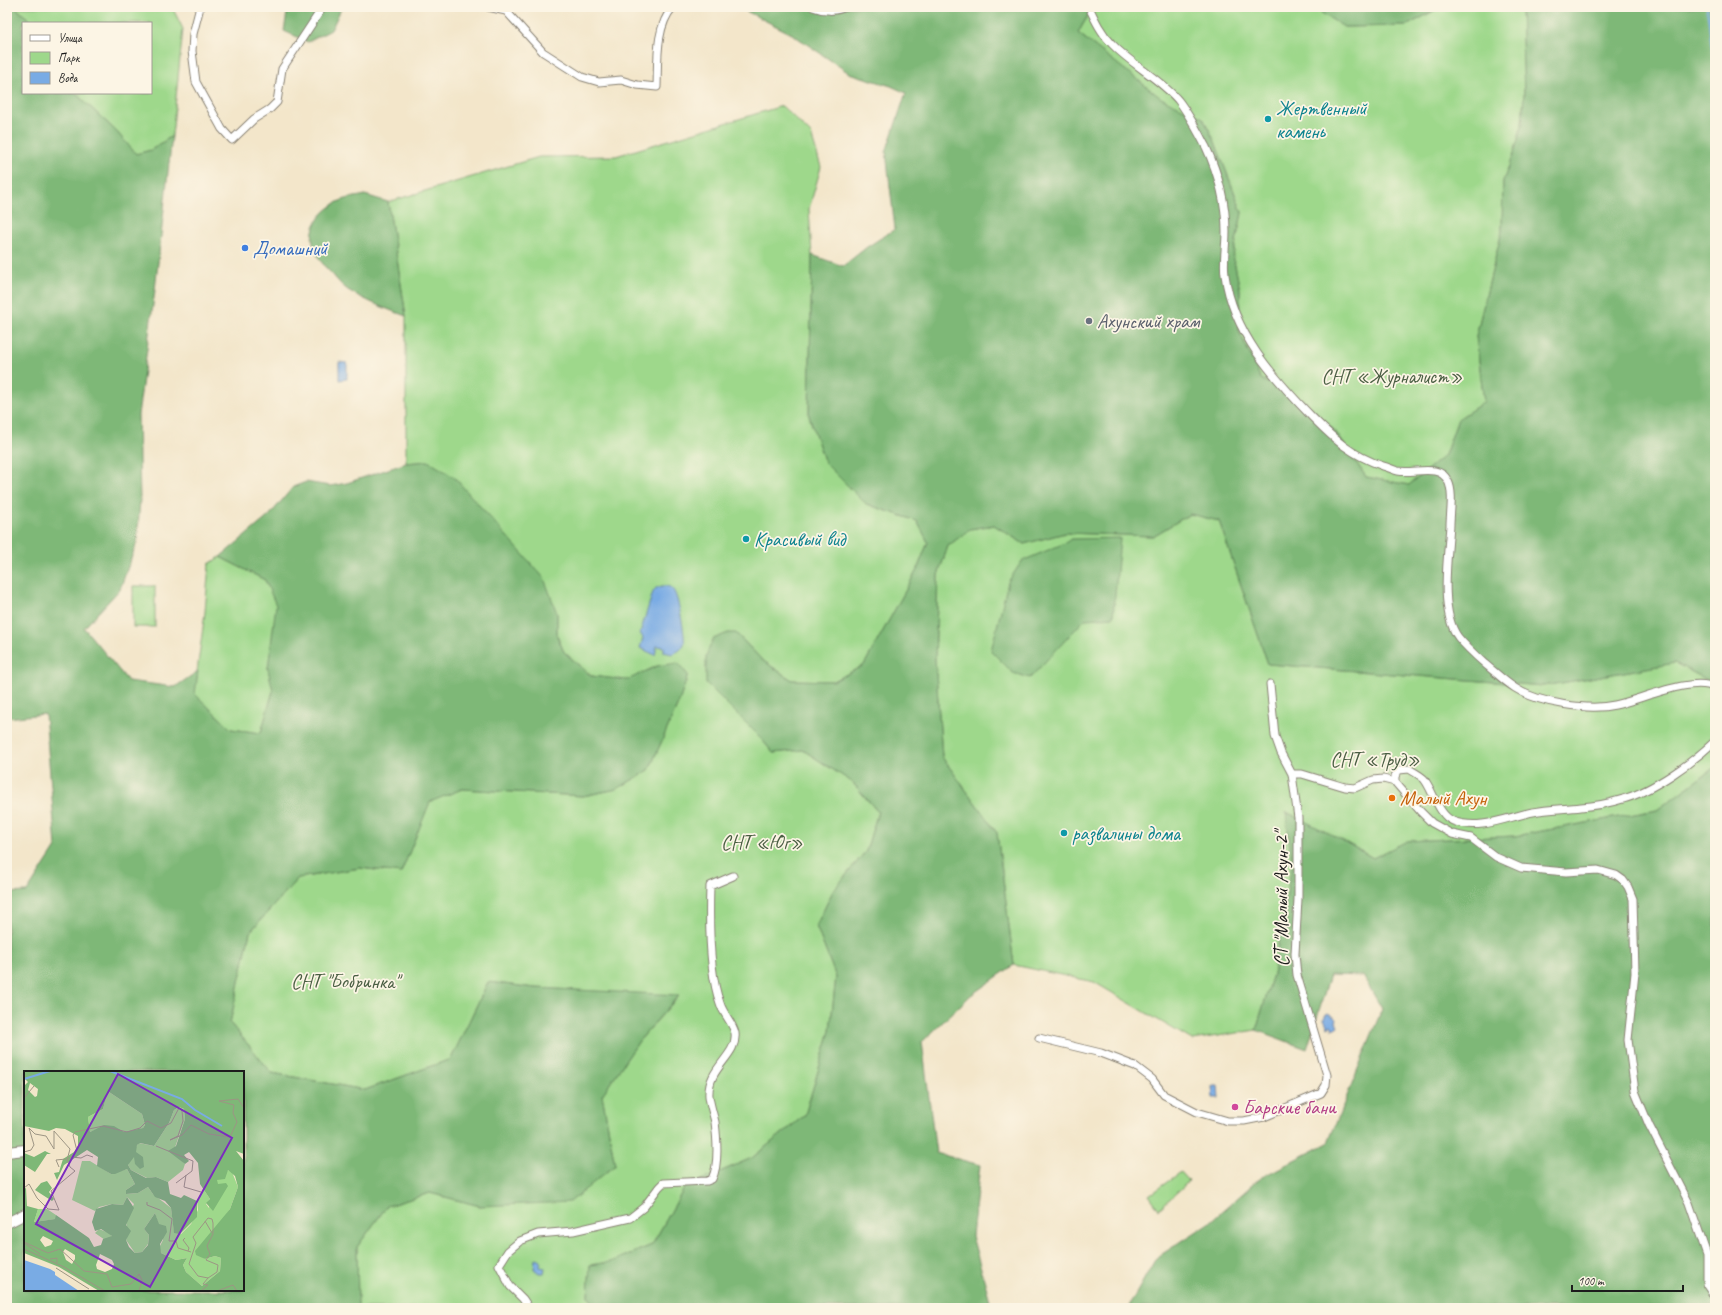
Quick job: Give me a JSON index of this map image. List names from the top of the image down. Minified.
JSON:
{"streets":{"street":["СТ \"Малый Ахун-2\""]},"parks":["СНТ «Журналист»","СНТ «Труд»","СНТ «Юг»","СНТ \"Бобринка\""],"places":["Жертвенный камень","Домашний","Ахунский храм","Красивый вид","Малый Ахун","развалины дома","Барские бани"],"legend":["Улица","Парк","Вода"],"scale_bar":"100 m"}
